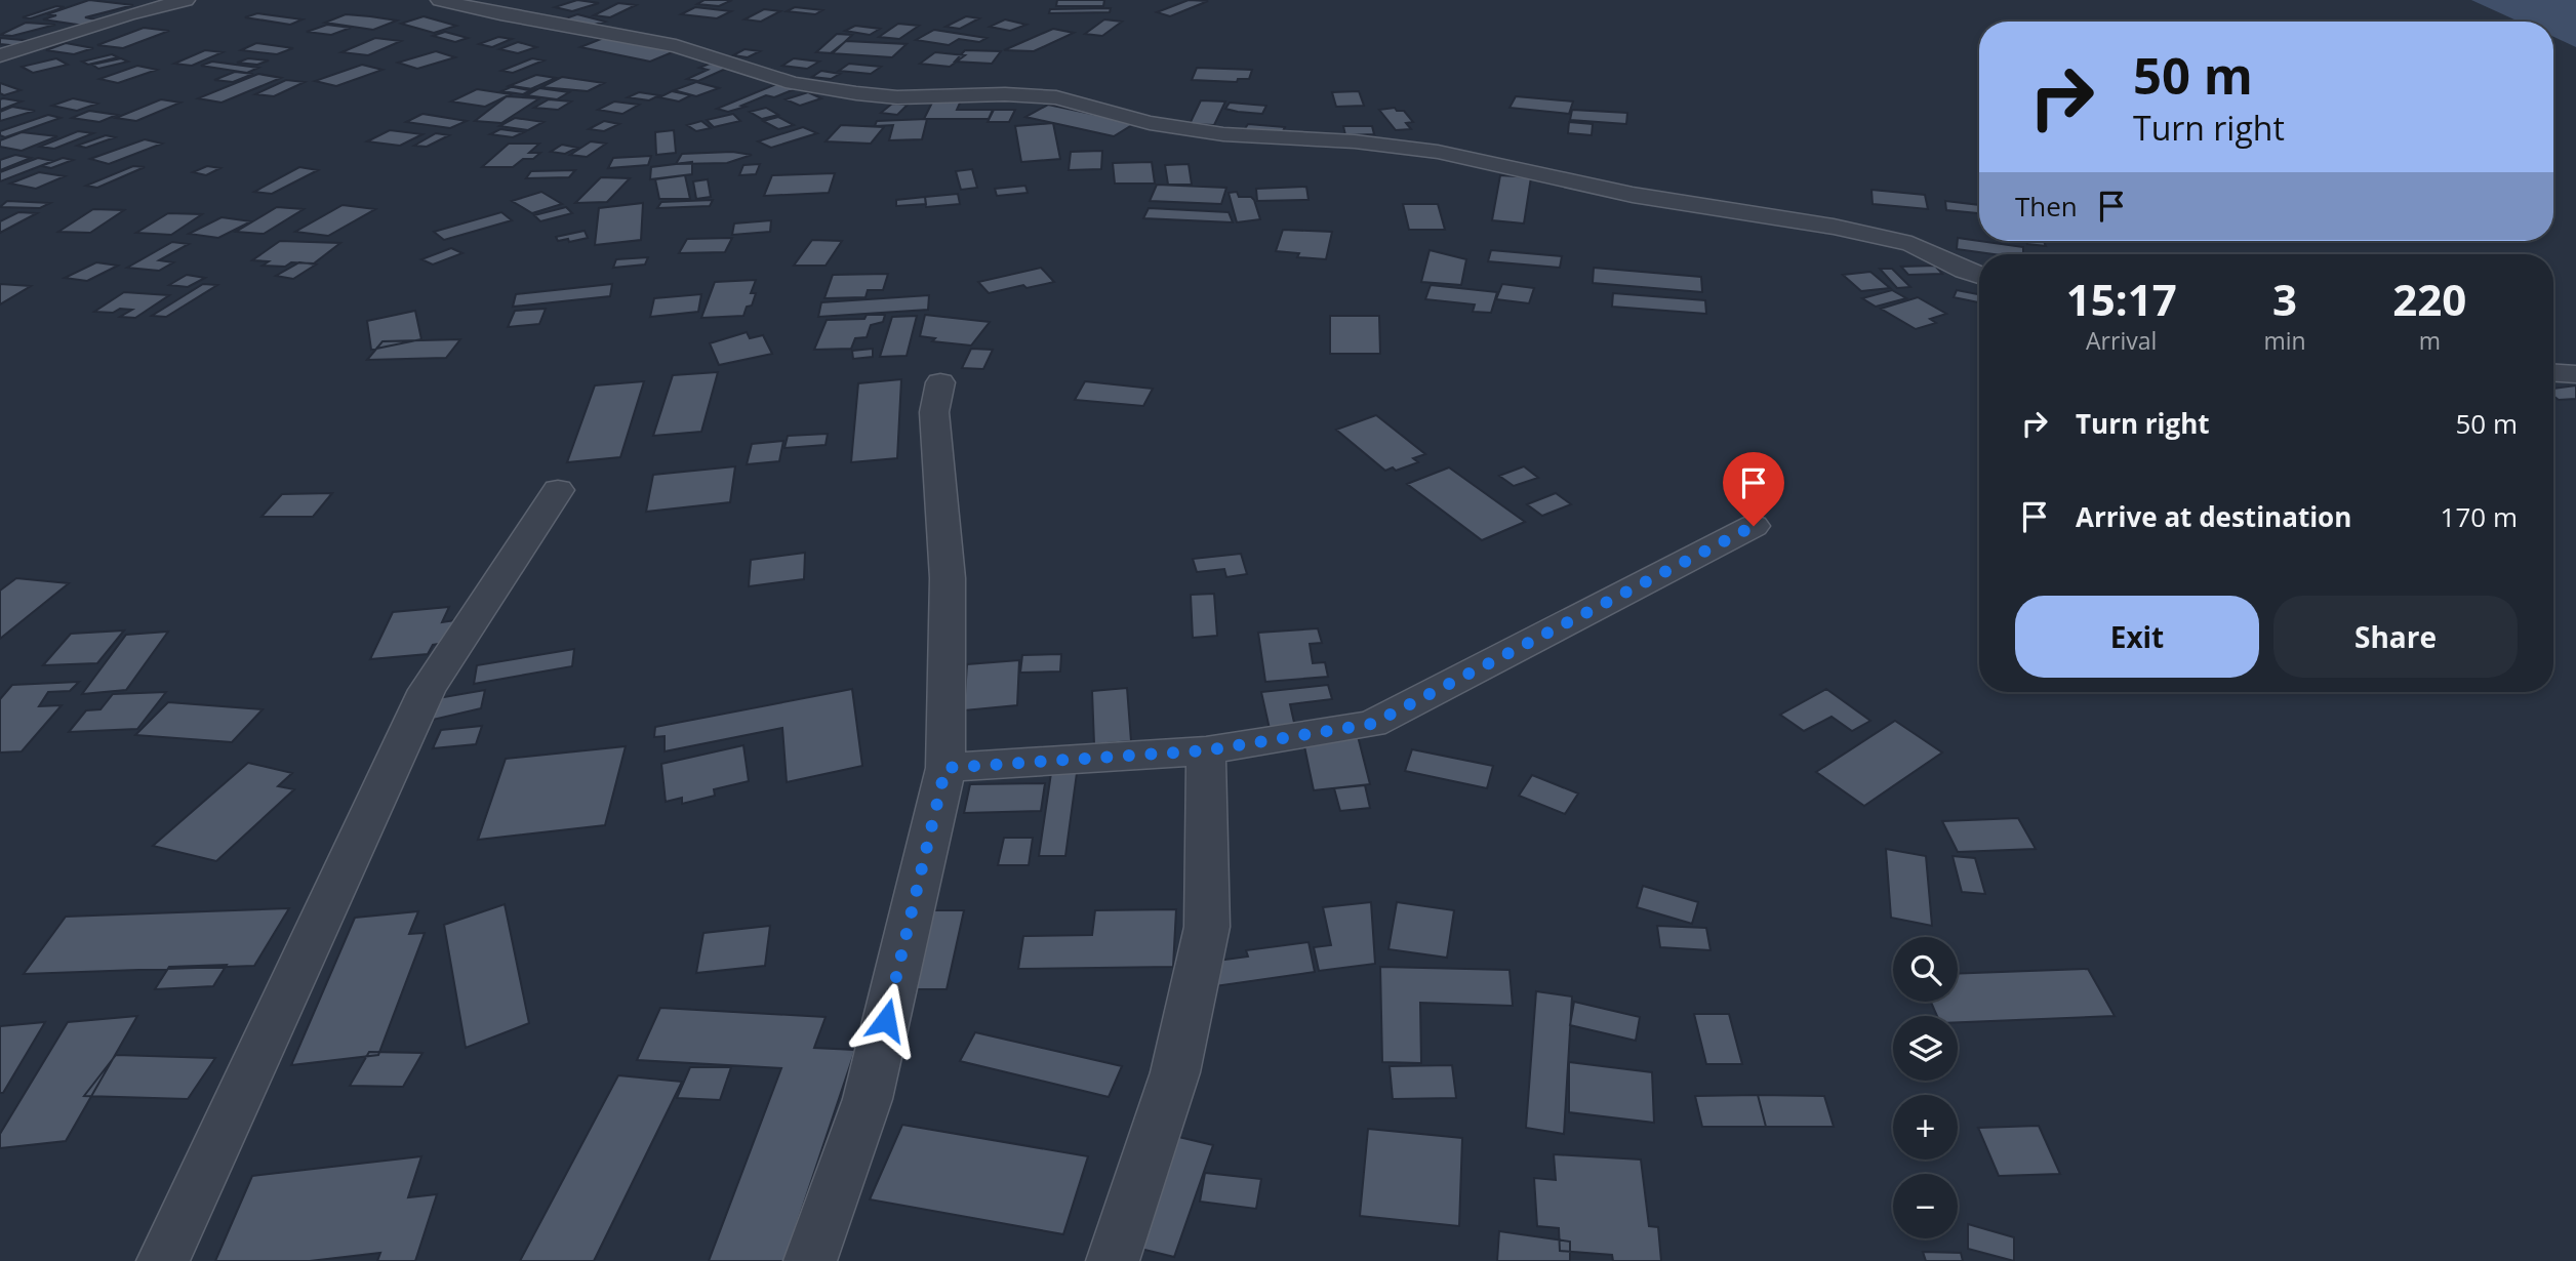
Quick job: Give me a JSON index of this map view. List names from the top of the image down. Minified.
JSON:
{"page":{"turn":["50 m","Turn right"],"then":"Then","eta":["15:17","Arrival","3","min","220","m"],"list":[{"name":"Turn right","value":"50 m"},{"name":"Arrive at destination","value":"170 m"}],"buttons":["Exit","Share"],"map_buttons":["+","−"]}}
